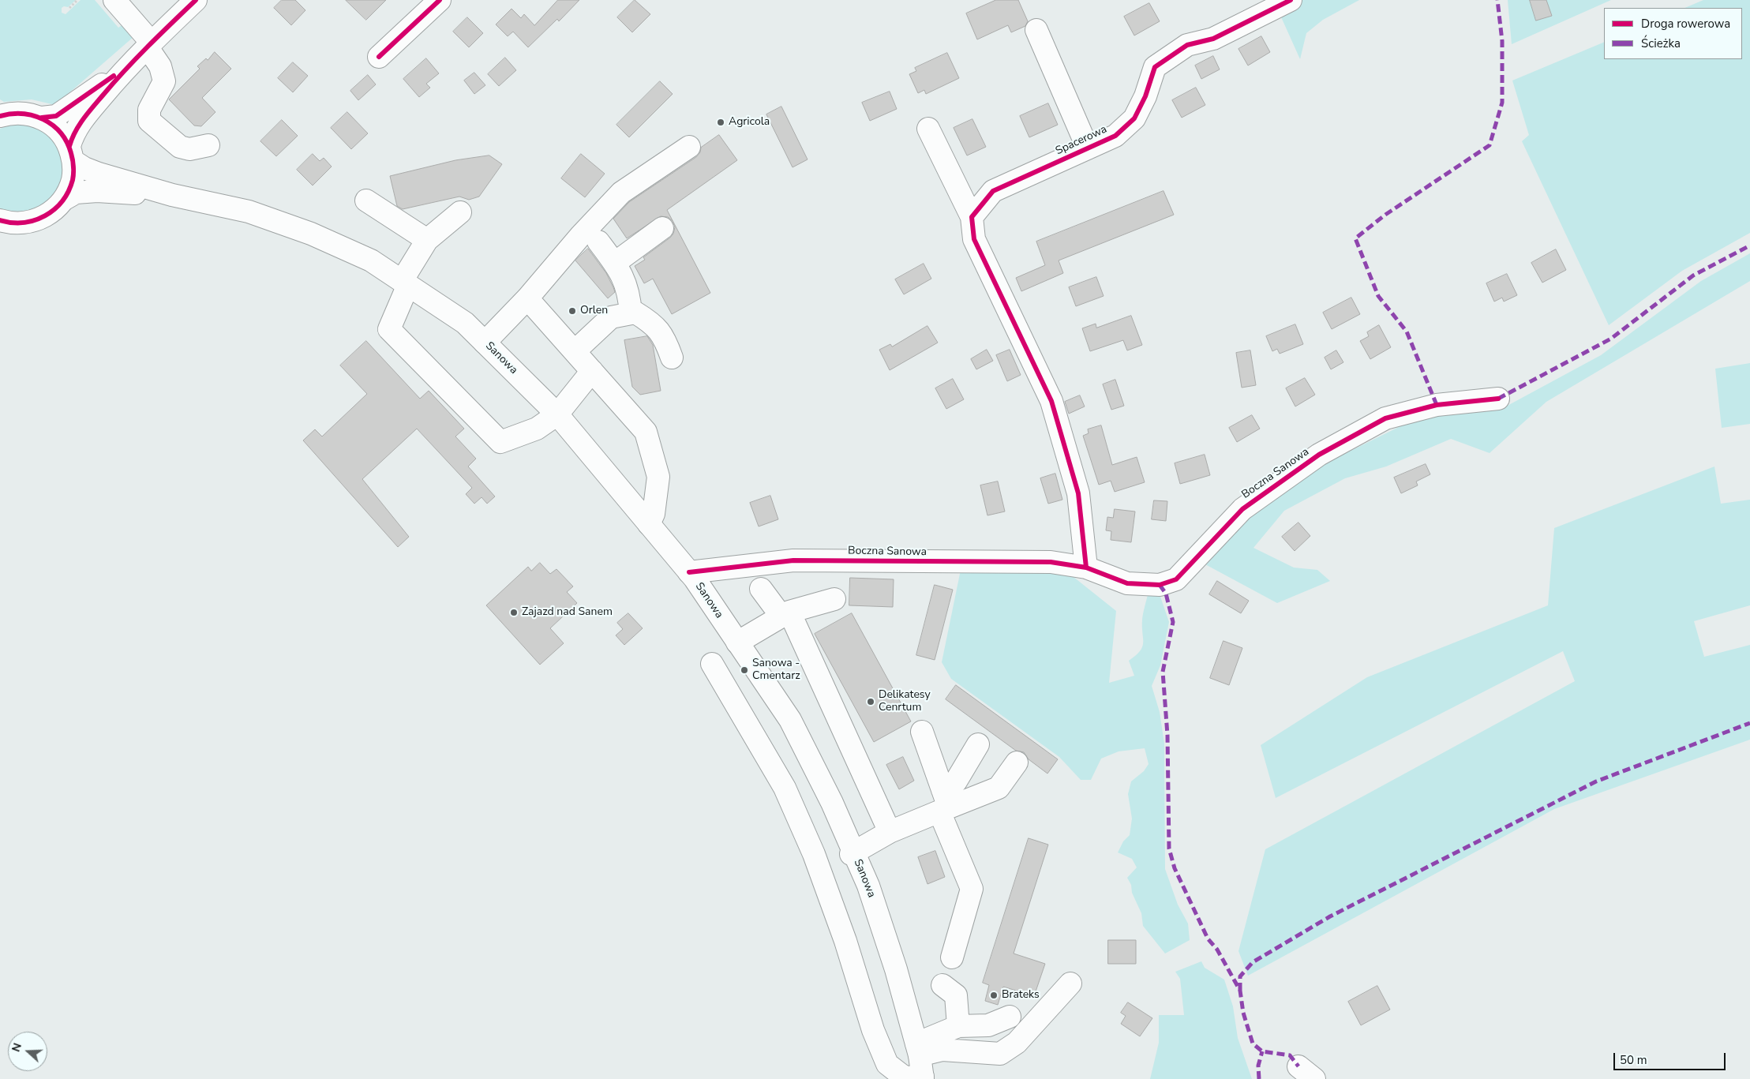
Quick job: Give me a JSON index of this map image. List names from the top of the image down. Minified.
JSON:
{"streets":{"street":["Spacerowa","Sanowa","Boczna Sanowa"]},"crossings":[["Sanowa","Boczna Sanowa"]],"places":["Agricola","Orlen","Zajazd nad Sanem","Sanowa - Cmentarz","Delikatesy Cenrtum","Brateks"],"legend":["Droga rowerowa","Ścieżka"],"scale_bar":"50 m","north":"left"}
